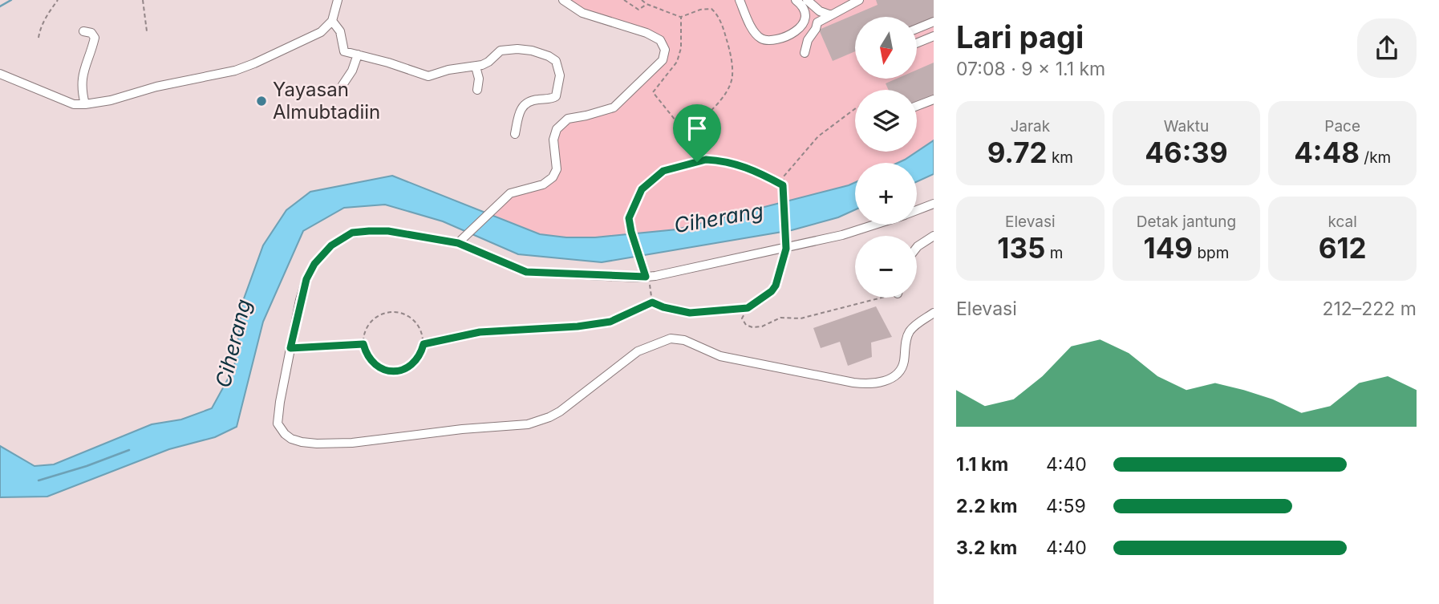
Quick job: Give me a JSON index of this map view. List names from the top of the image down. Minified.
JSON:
{"water":["Ciherang"],"places":["Yayasan Almubtadiin"],"north":"bottom","page":{"heading":["Lari pagi","07:08 · 9 × 1.1 km"],"map_buttons":["+","−"],"stats":[["Jarak","9.72 km"],["Waktu","46:39"],["Pace","4:48 /km"],["Elevasi","135 m"],["Detak jantung","149 bpm"],["kcal","612"]],"chart":["Elevasi","212–222 m"],"list":[{"name":"1.1 km","note":"4:40"},{"name":"2.2 km","note":"4:59"},{"name":"3.2 km","note":"4:40"}]}}
